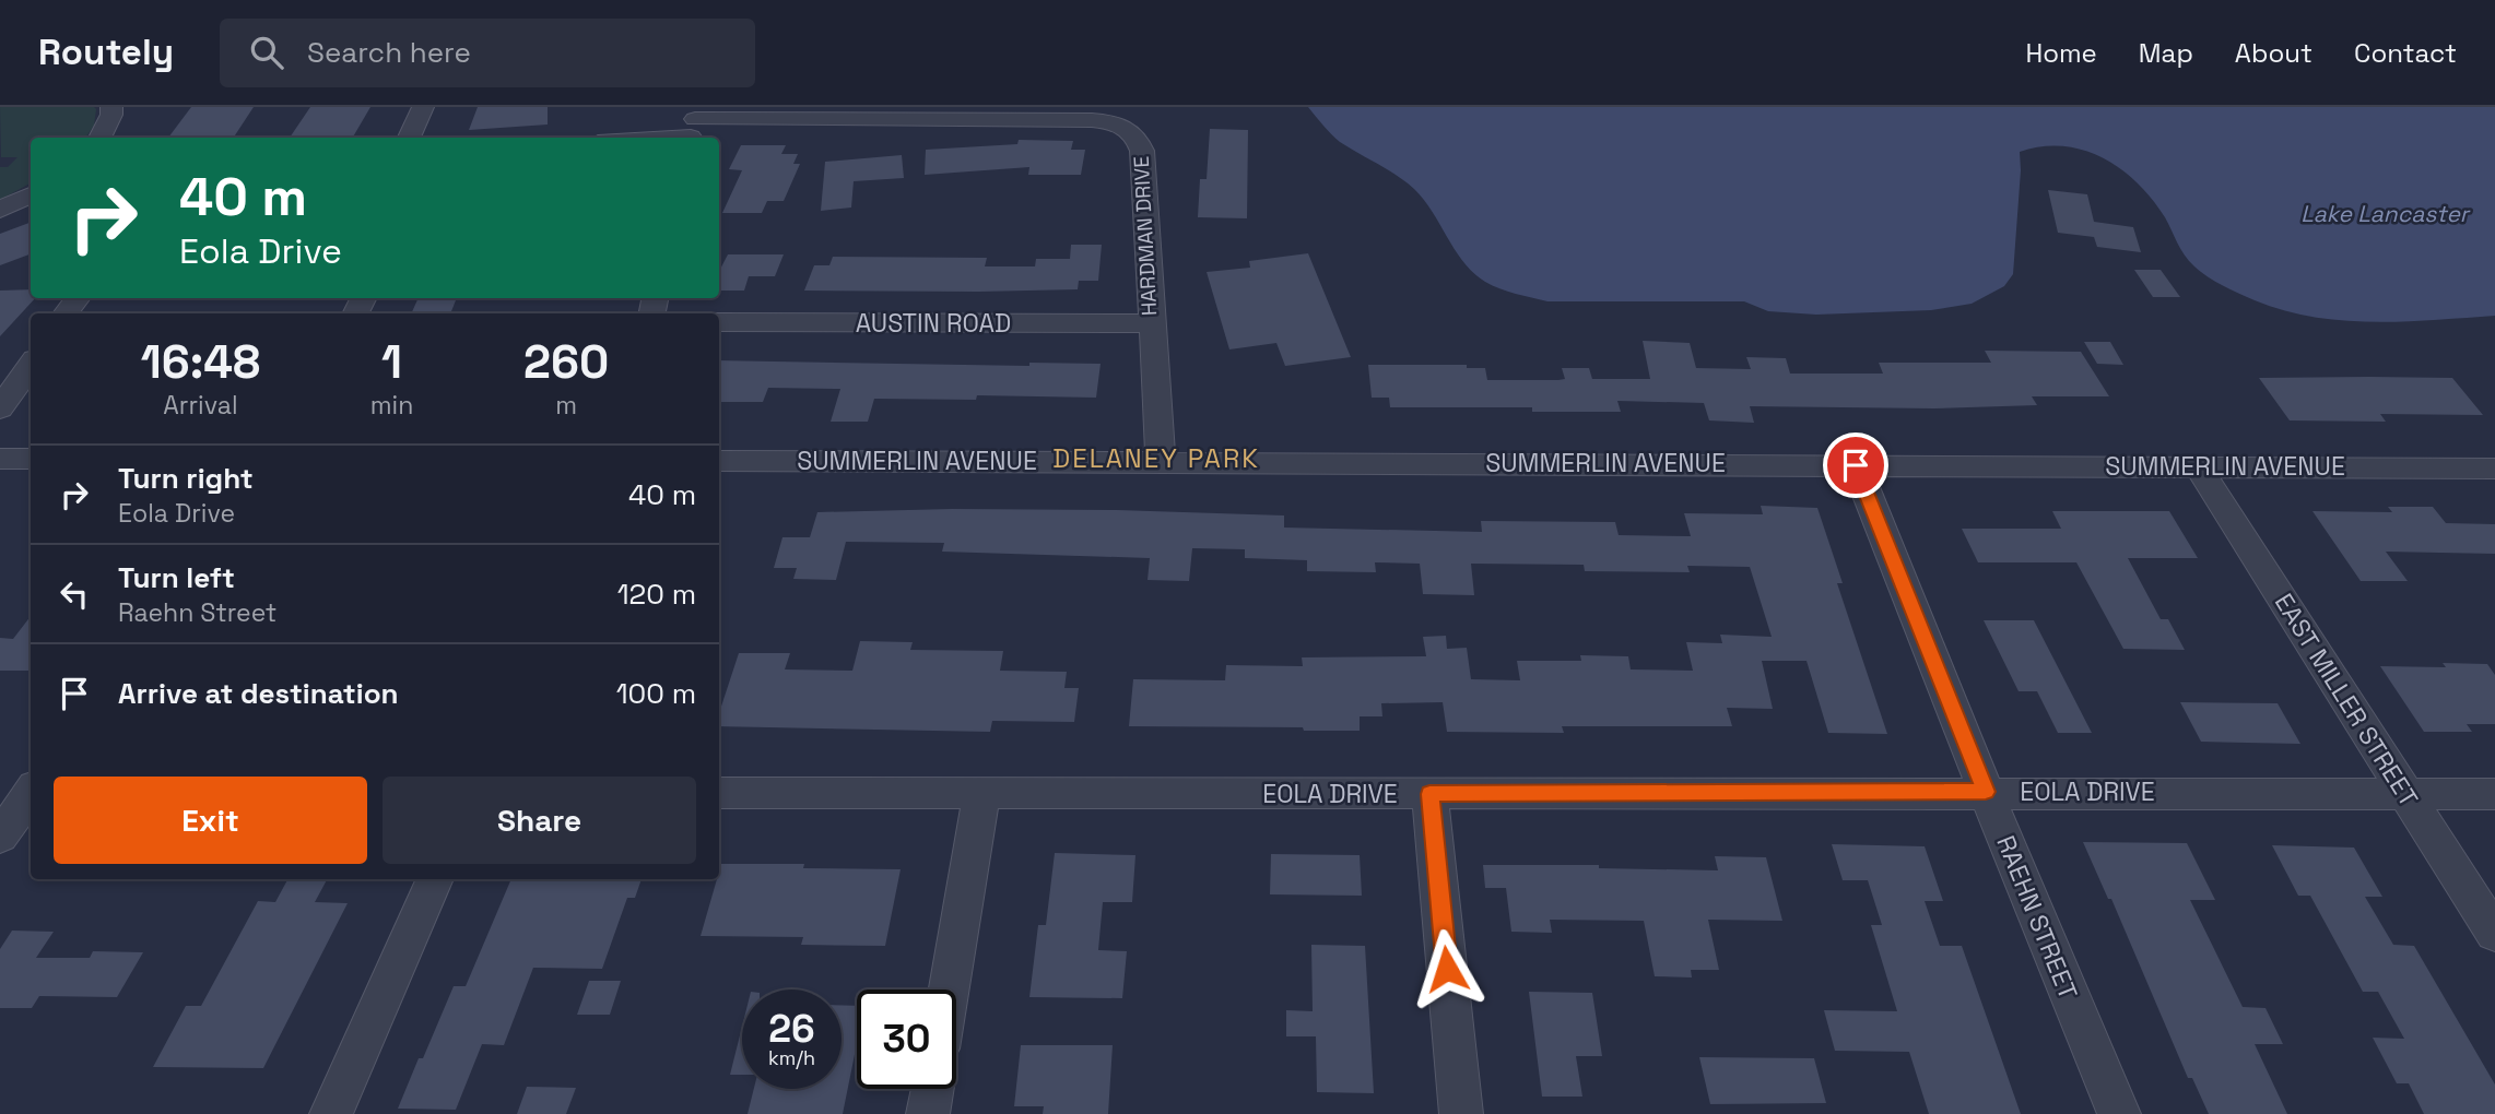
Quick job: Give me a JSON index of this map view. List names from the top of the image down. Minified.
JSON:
{"streets":{"street":["HARDMAN DRIVE","AUSTIN ROAD","SUMMERLIN AVENUE","EAST MILLER STREET","EOLA DRIVE","RAEHN STREET"]},"crossings":[["HARDMAN DRIVE","AUSTIN ROAD"],["HARDMAN DRIVE","SUMMERLIN AVENUE"],["SUMMERLIN AVENUE","EAST MILLER STREET"],["SUMMERLIN AVENUE","RAEHN STREET"],["EAST MILLER STREET","EOLA DRIVE"],["EOLA DRIVE","RAEHN STREET"]],"districts":["DELANEY PARK"],"water":["Lake Lancaster"],"page":{"header":"Routely","search":"Search here","nav":["Home","Map","About","Contact"],"turn":["40 m","Eola Drive"],"eta":["16:48","Arrival","1","min","260","m"],"list":[{"name":"Turn right","note":"Eola Drive","value":"40 m"},{"name":"Turn left","note":"Raehn Street","value":"120 m"},{"name":"Arrive at destination","value":"100 m"}],"buttons":["Exit","Share"],"speed":"26 km/h","limit":"30"}}
